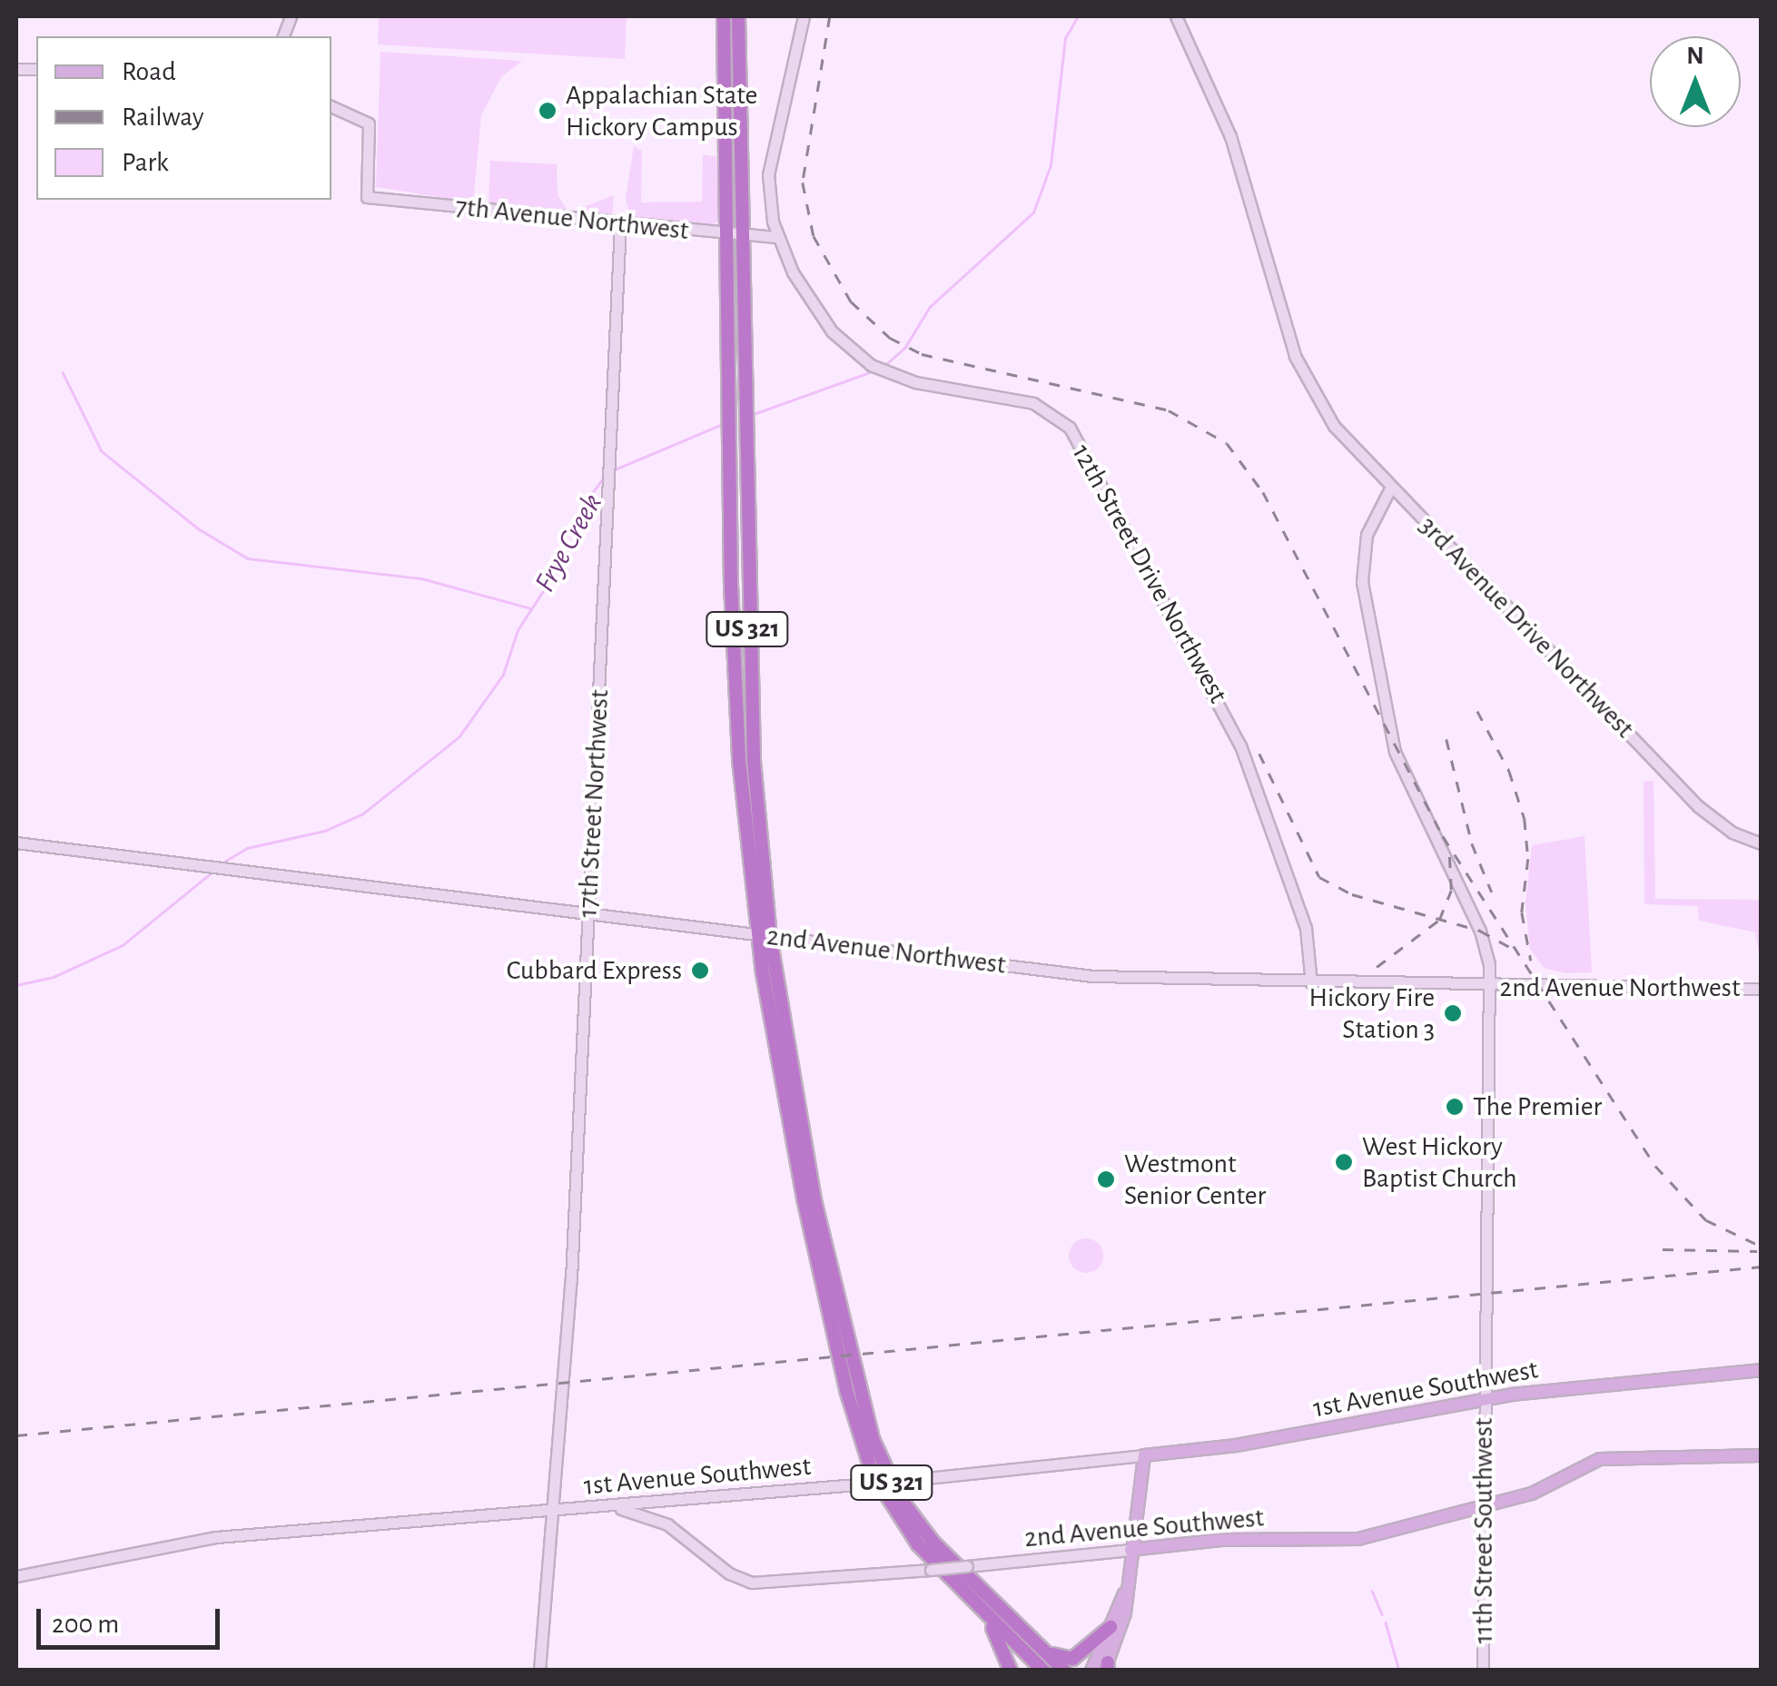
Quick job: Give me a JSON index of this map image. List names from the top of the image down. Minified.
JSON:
{"streets":{"highway":["US 321"],"main road":["7th Avenue Northwest","12th Street Drive Northwest","3rd Avenue Drive Northwest","17th Street Northwest","2nd Avenue Northwest","1st Avenue Southwest","2nd Avenue Southwest","11th Street Southwest"]},"crossings":[["7th Avenue Northwest","12th Street Drive Northwest"],["7th Avenue Northwest","US 321"],["7th Avenue Northwest","17th Street Northwest"],["12th Street Drive Northwest","2nd Avenue Northwest"],["3rd Avenue Drive Northwest","11th Street Southwest"],["US 321","2nd Avenue Northwest"],["17th Street Northwest","2nd Avenue Northwest"],["17th Street Northwest","1st Avenue Southwest"],["2nd Avenue Northwest","11th Street Southwest"],["1st Avenue Southwest","2nd Avenue Southwest"],["1st Avenue Southwest","11th Street Southwest"],["2nd Avenue Southwest","11th Street Southwest"]],"water":["Frye Creek"],"places":["Appalachian State Hickory Campus","Cubbard Express","Hickory Fire Station 3","The Premier","West Hickory Baptist Church","Westmont Senior Center"],"legend":["Road","Railway","Park"],"scale_bar":"200 m","north":"top"}
